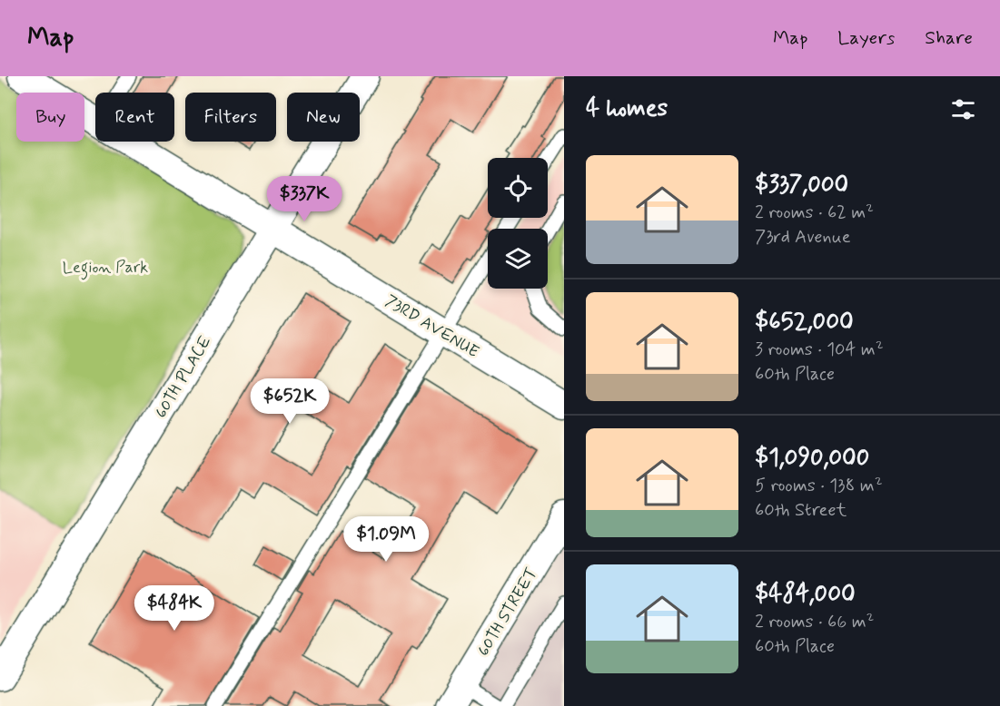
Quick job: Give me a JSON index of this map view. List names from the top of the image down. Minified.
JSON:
{"streets":{"street":["73RD AVENUE","60TH PLACE","60TH STREET"]},"crossings":[["73RD AVENUE","60TH PLACE"]],"parks":["Legion Park"],"page":{"header":"Map","nav":["Map","Layers","Share"],"heading":"4 homes","chip":["Buy","Rent","Filters","New"],"list":[{"name":"$337,000","note":"2 rooms · 62 m² · 73rd Avenue"},{"name":"$652,000","note":"3 rooms · 104 m² · 60th Place"},{"name":"$1,090,000","note":"5 rooms · 138 m² · 60th Street"},{"name":"$484,000","note":"2 rooms · 66 m² · 60th Place"}],"price":["$337K","$652K","$1.09M","$484K"]}}
